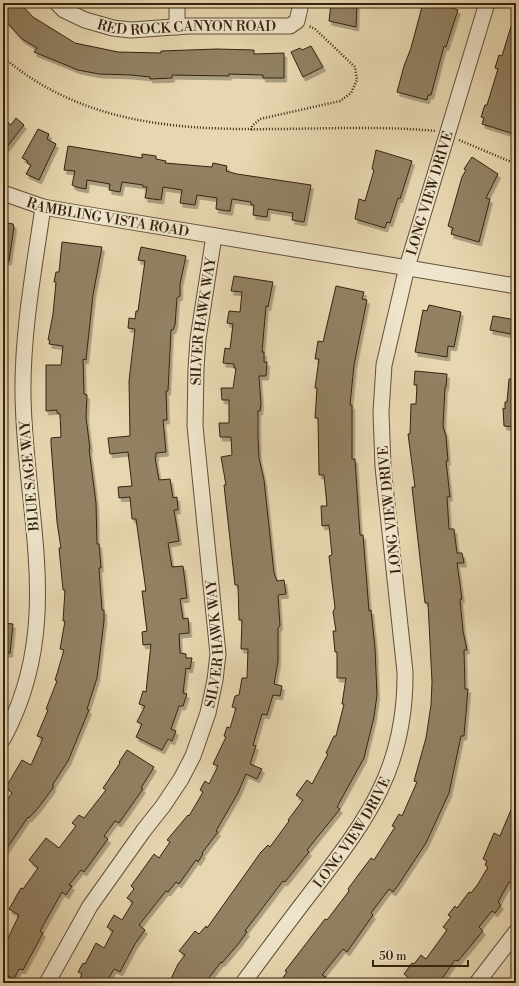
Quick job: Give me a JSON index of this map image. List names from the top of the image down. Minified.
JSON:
{"streets":{"street":["RED ROCK CANYON ROAD","LONG VIEW DRIVE","RAMBLING VISTA ROAD","SILVER HAWK WAY","BLUE SAGE WAY"]},"crossings":[["LONG VIEW DRIVE","RAMBLING VISTA ROAD"],["RAMBLING VISTA ROAD","SILVER HAWK WAY"],["RAMBLING VISTA ROAD","BLUE SAGE WAY"]],"scale_bar":"50 m"}
